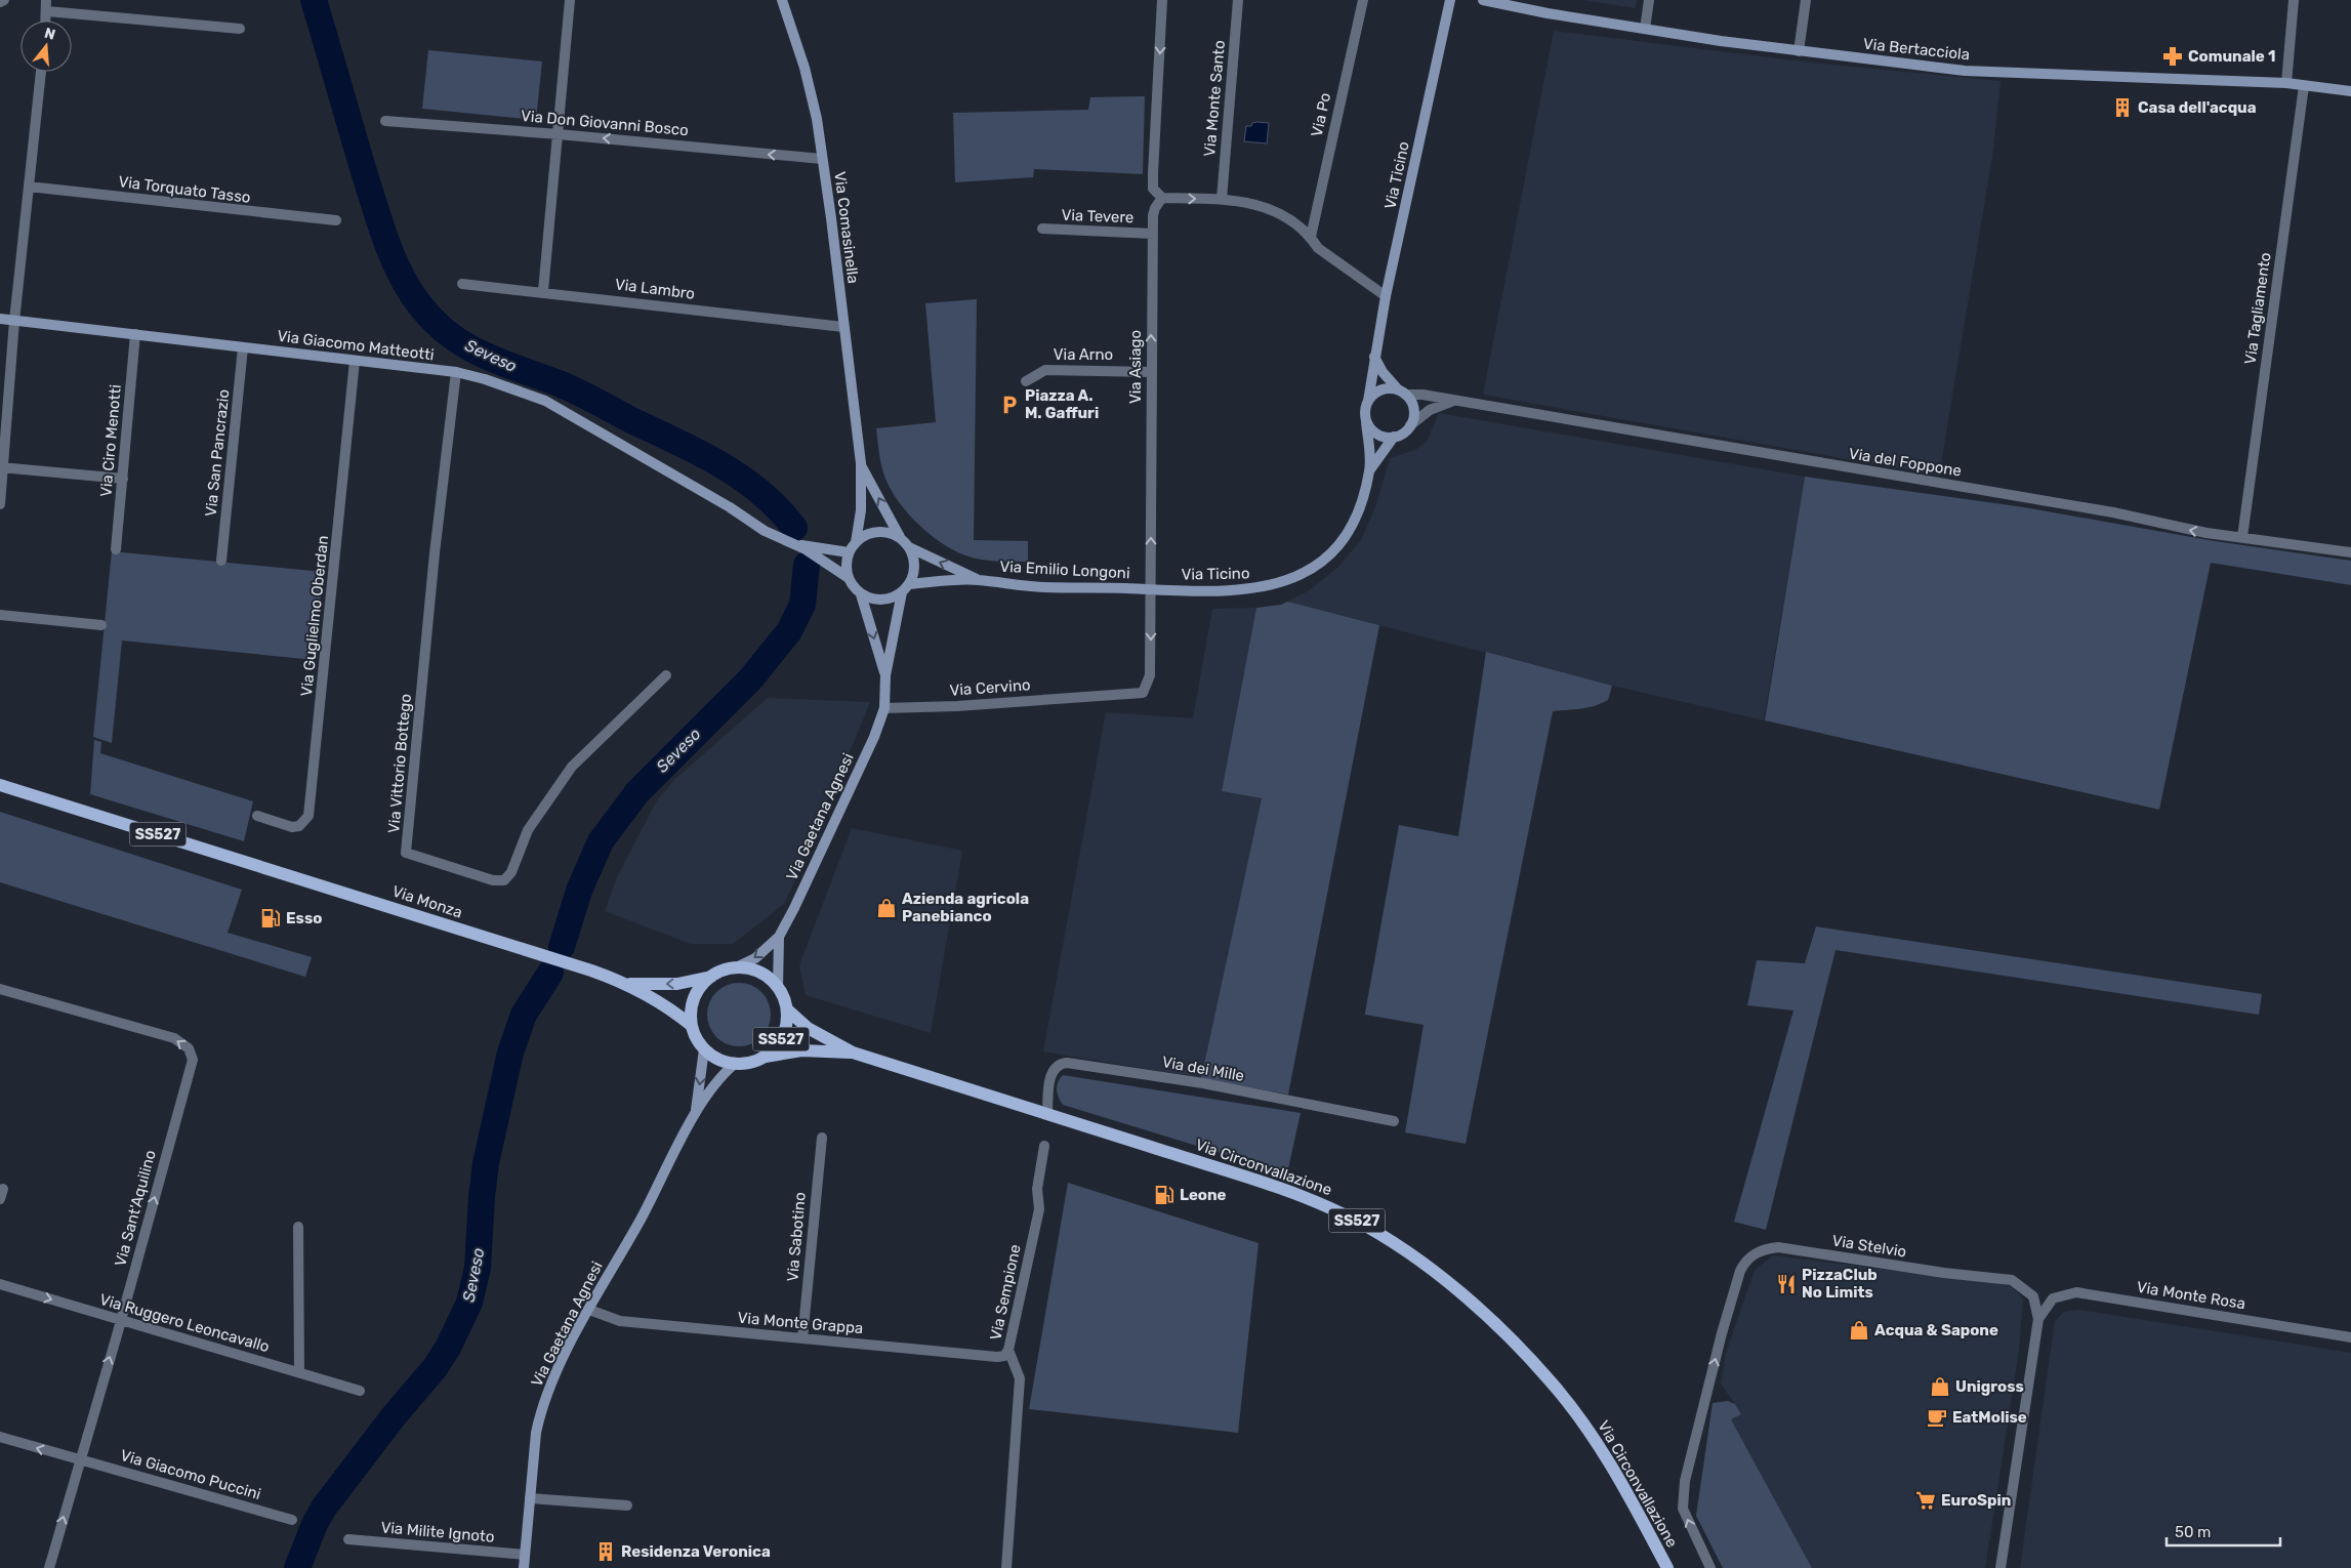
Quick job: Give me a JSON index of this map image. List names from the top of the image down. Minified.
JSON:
{"streets":{"main road":["SS527","Via Monza","Via Circonvallazione"],"street":["Via Bertacciola","Via Monte Santo","Via Po","Via Don Giovanni Bosco","Via Ticino","Via Torquato Tasso","Via Tevere","Via Comasinella","Via Lambro","Via Tagliamento","Via Giacomo Matteotti","Via Arno","Via Asiago","Via Ciro Menotti","Via San Pancrazio","Via del Foppone","Via Emilio Longoni","Via Guglielmo Oberdan","Via Cervino","Via Vittorio Bottego","Via Gaetana Agnesi","Via dei Mille","Via Sant'Aquilino","Via Sabotino","Via Stelvio","Via Sempione","Via Monte Rosa","Via Ruggero Leoncavallo","Via Monte Grappa","Via Giacomo Puccini","Via Milite Ignoto"]},"crossings":[["Via Bertacciola","Via Tagliamento"],["Via Don Giovanni Bosco","Via Comasinella"],["Via Ticino","Via Asiago"],["Via Ticino","Via del Foppone"],["Via Ticino","Via Emilio Longoni"],["Via Tevere","Via Asiago"],["Via Comasinella","Via Lambro"],["Via Comasinella","Via Giacomo Matteotti"],["Via Comasinella","Via Emilio Longoni"],["Via Tagliamento","Via del Foppone"],["Via Giacomo Matteotti","Via Ciro Menotti"],["Via Giacomo Matteotti","Via San Pancrazio"],["Via Giacomo Matteotti","Via Emilio Longoni"],["Via Giacomo Matteotti","Via Guglielmo Oberdan"],["Via Giacomo Matteotti","Via Vittorio Bottego"],["Via Arno","Via Asiago"],["Via Asiago","Via Emilio Longoni"],["Via Asiago","Via Cervino"],["Via Cervino","Via Gaetana Agnesi"],["Via Gaetana Agnesi","SS527"],["Via Gaetana Agnesi","Via Circonvallazione"],["Via Gaetana Agnesi","Via Monte Grappa"],["Via Gaetana Agnesi","Via Milite Ignoto"],["SS527","Via Monza"],["SS527","Via Circonvallazione"],["Via dei Mille","Via Circonvallazione"],["Via Sant'Aquilino","Via Ruggero Leoncavallo"],["Via Sant'Aquilino","Via Giacomo Puccini"],["Via Sabotino","Via Monte Grappa"],["Via Stelvio","Via Monte Rosa"],["Via Sempione","Via Monte Grappa"]],"one_way":["Via Don Giovanni Bosco","Via del Foppone"],"water":["Seveso"],"places":{"pharmacy":["Comunale 1"],"building":["Casa dell'acqua","Residenza Veronica"],"parking":["Piazza A. M. Gaffuri"],"shop":["Azienda agricola Panebianco","Acqua & Sapone","Unigross"],"fuel station":["Esso","Leone"],"restaurant":["PizzaClub No Limits"],"cafe":["EatMolise"],"supermarket":["EuroSpin"]},"scale_bar":"50 m","north":"top"}
